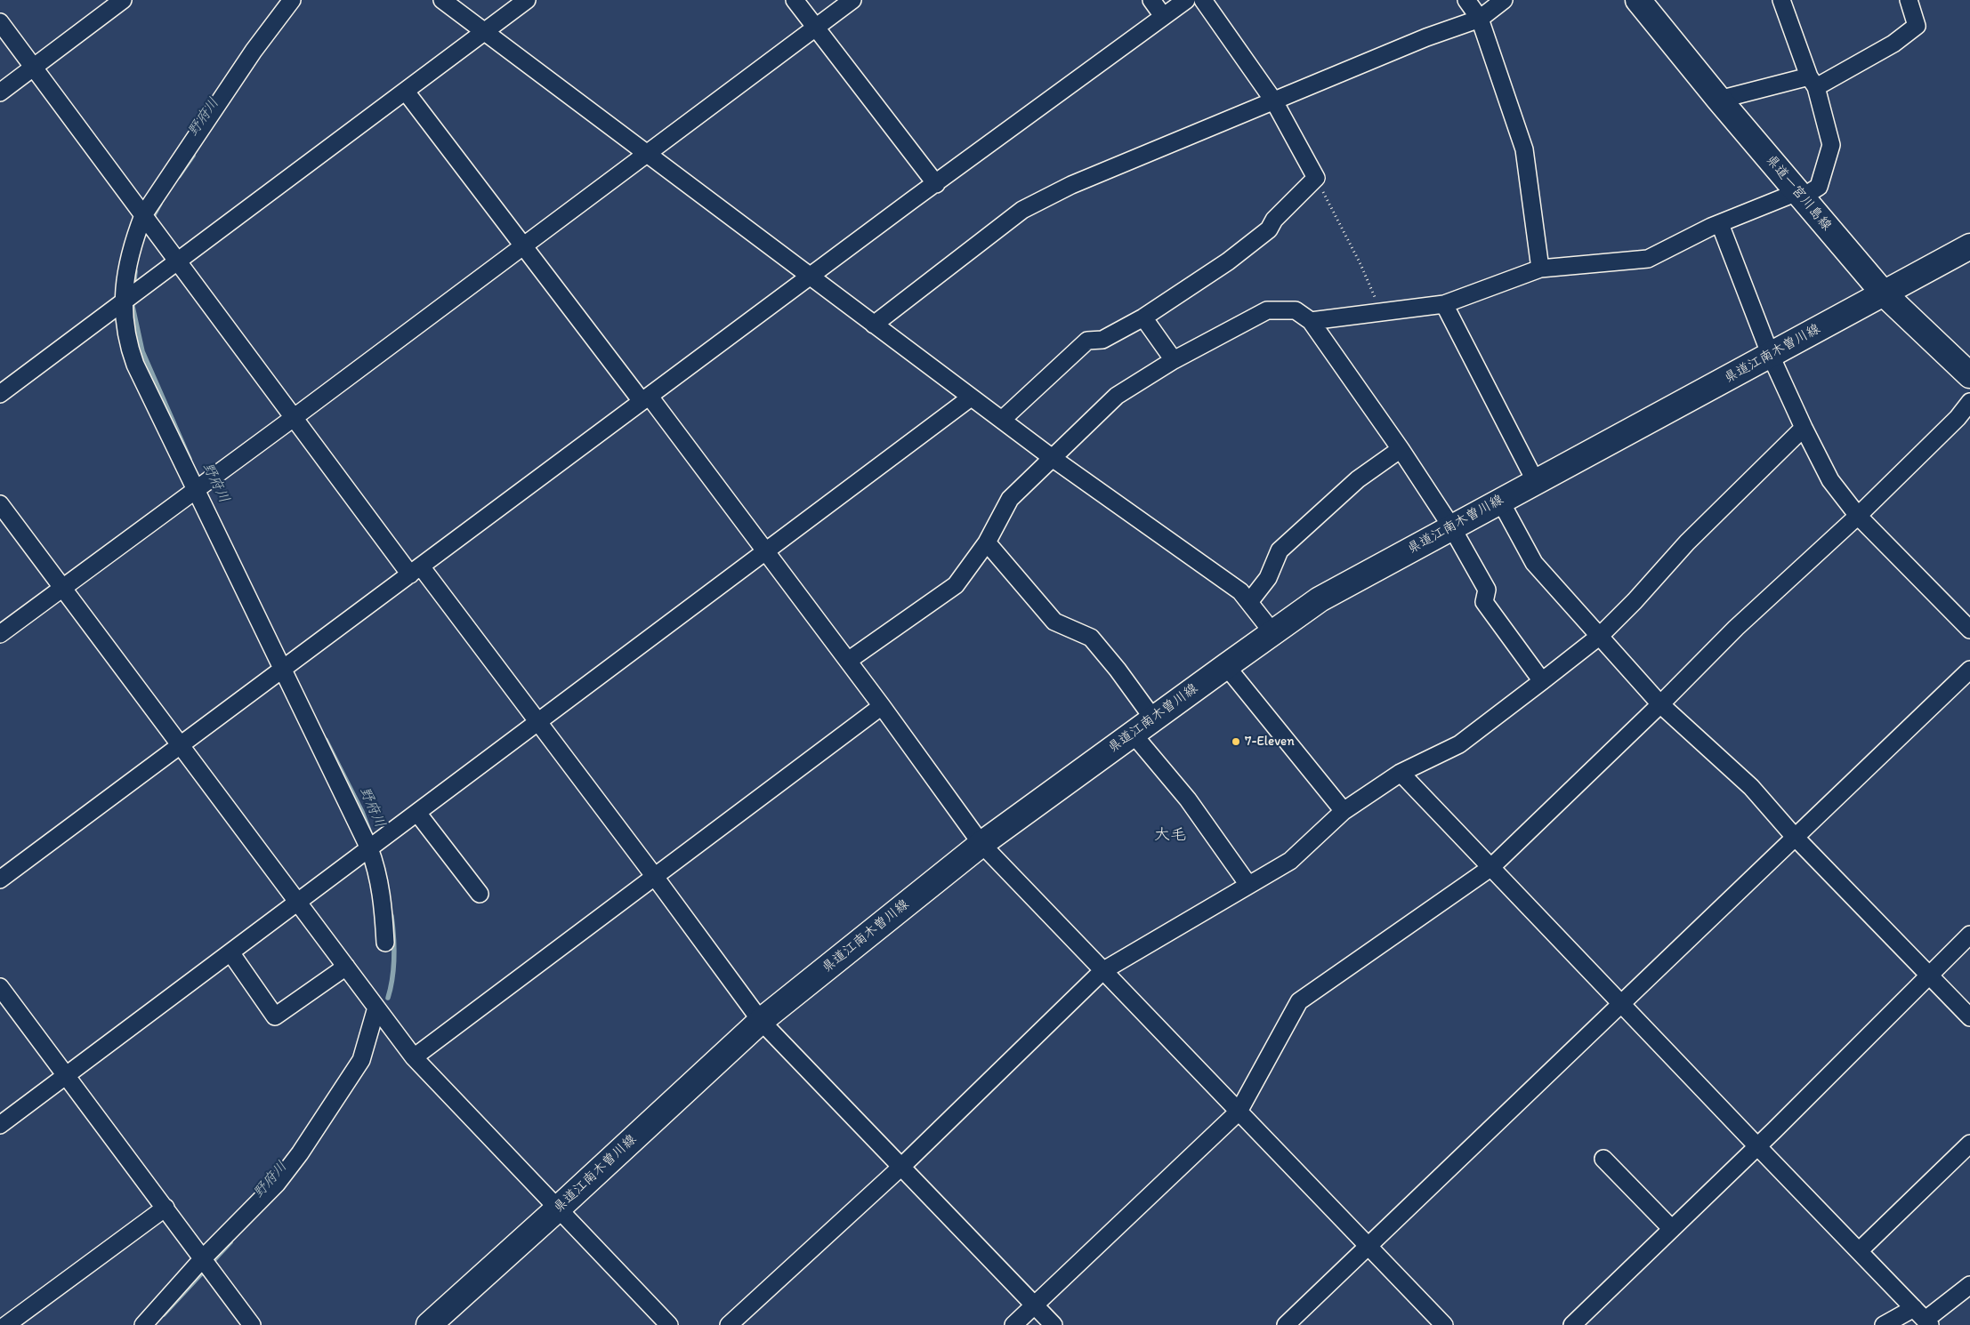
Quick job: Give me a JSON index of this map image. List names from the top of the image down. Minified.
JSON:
{"streets":{"main road":["県道一宮川島線","県道江南木曽川線"]},"crossings":[["県道一宮川島線","県道江南木曽川線"]],"districts":["大毛"],"water":["野府川"],"places":["7-Eleven"]}
